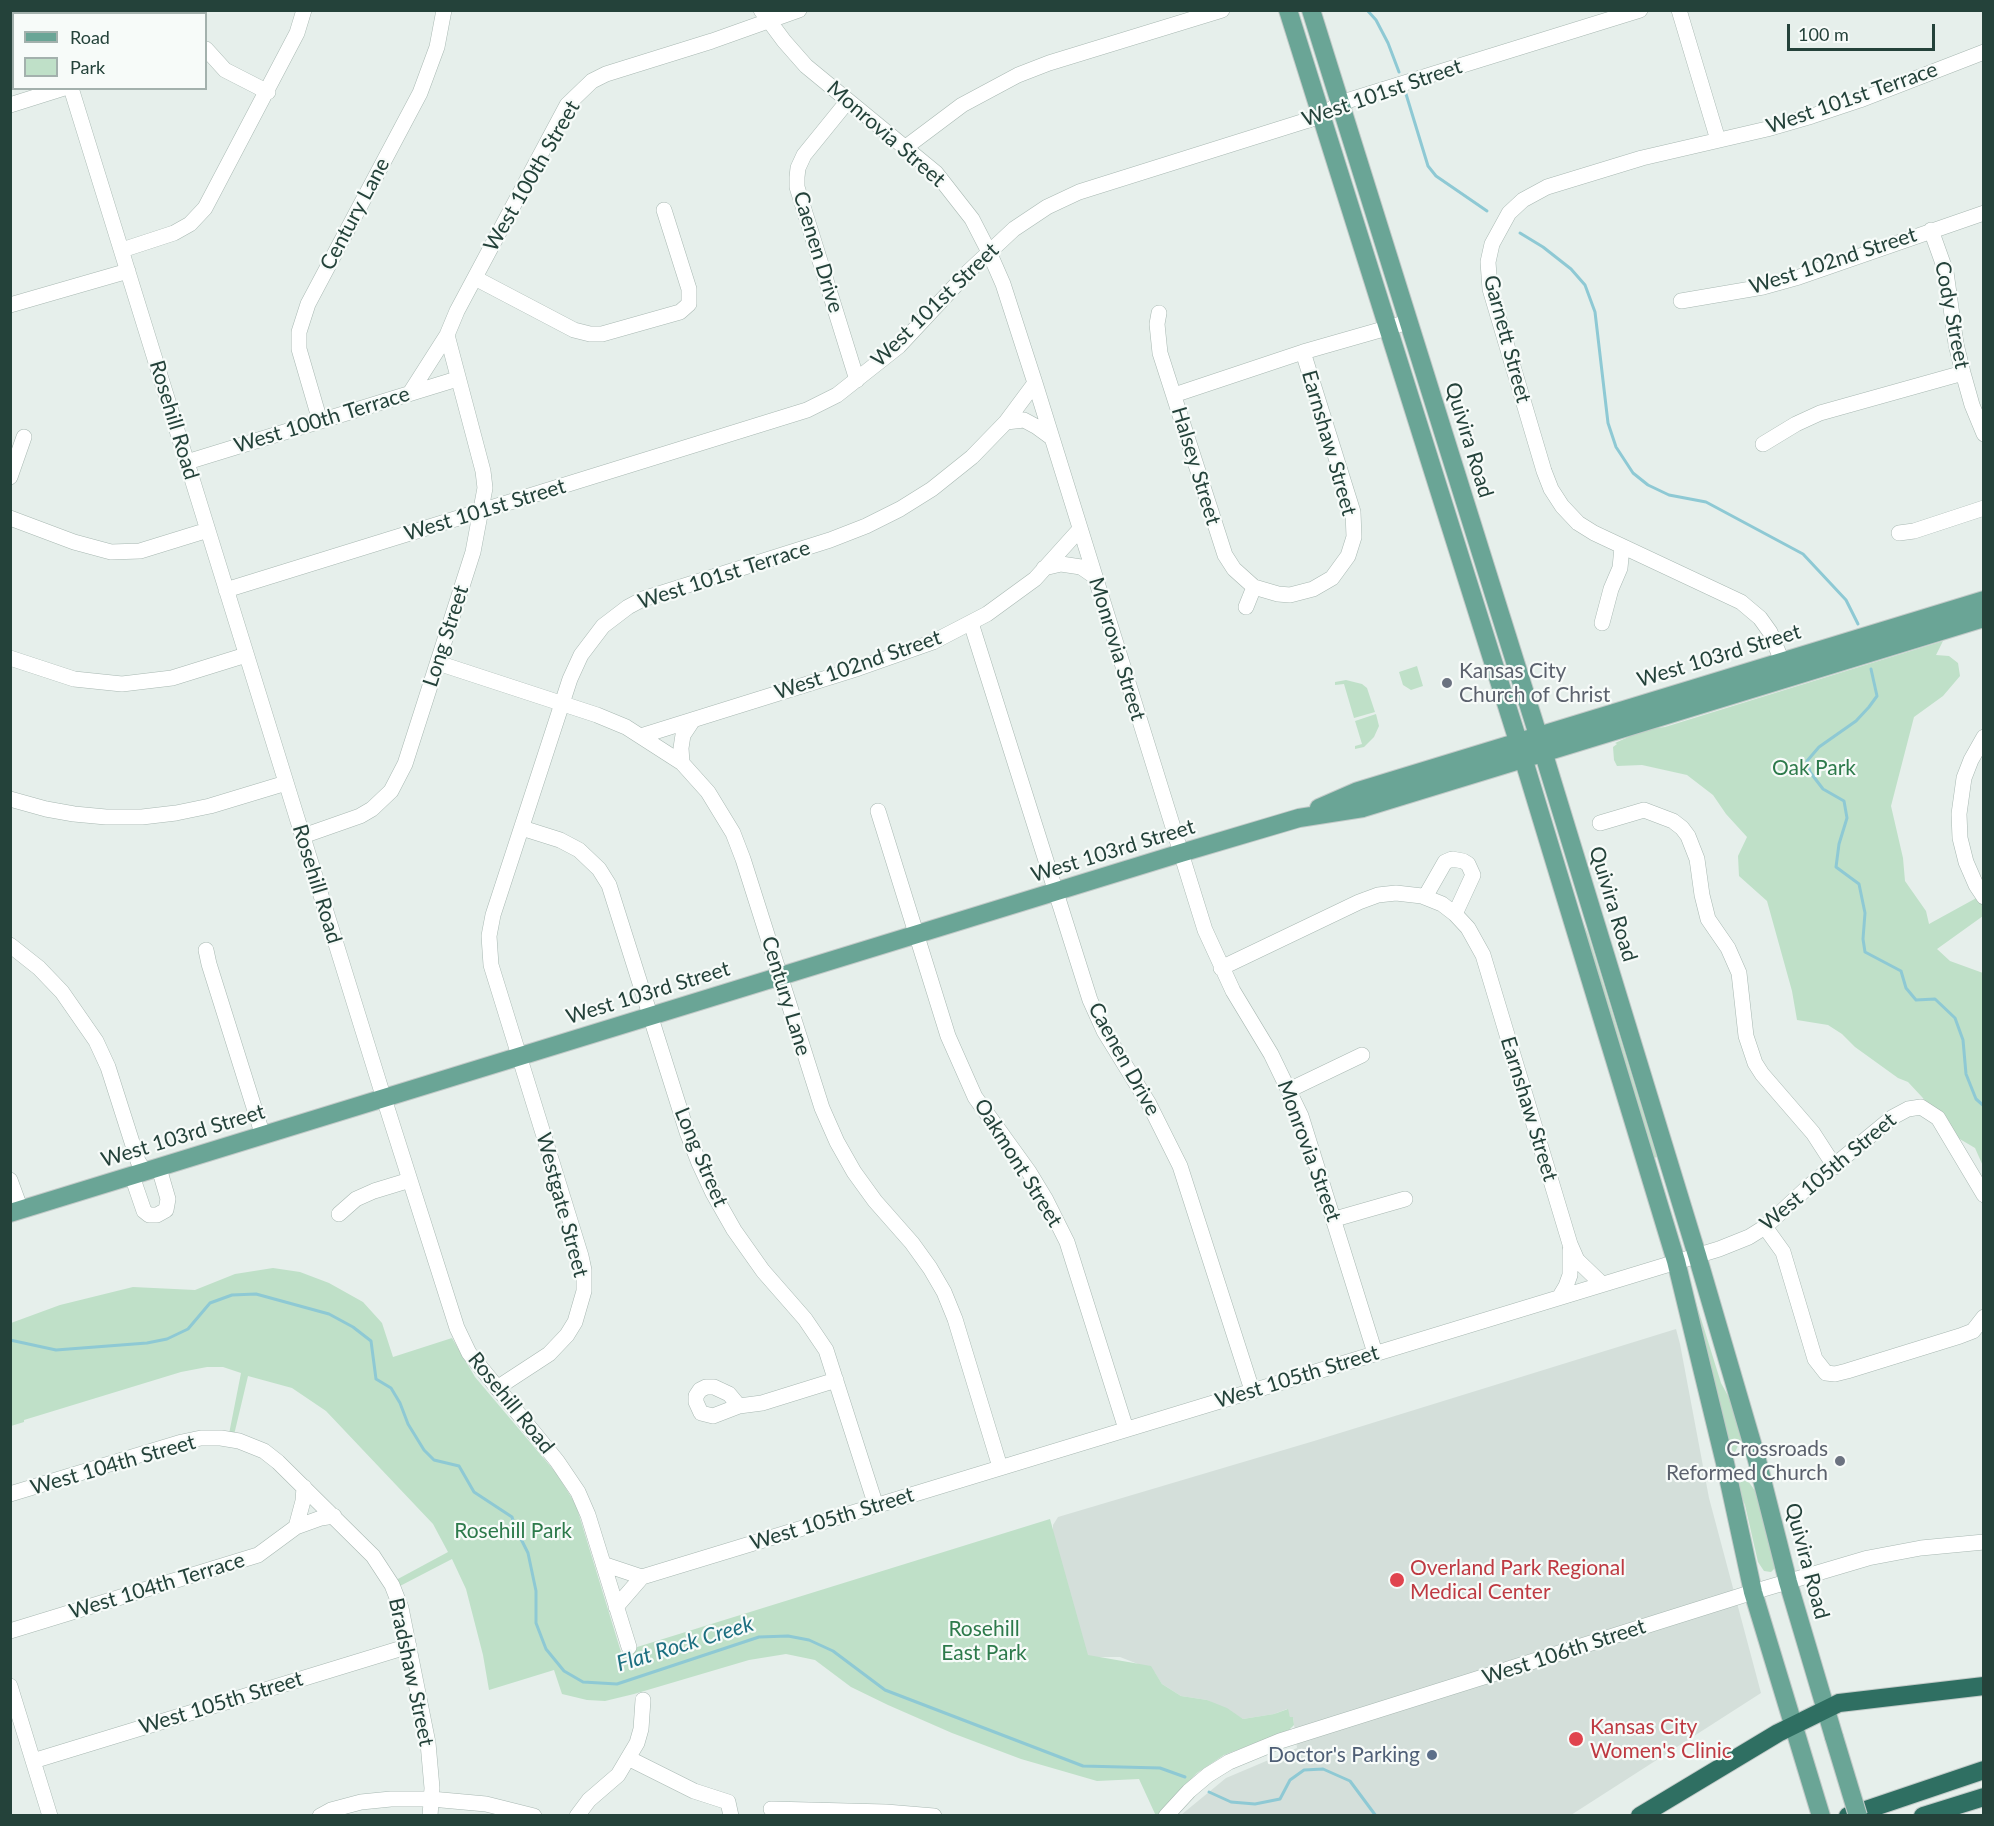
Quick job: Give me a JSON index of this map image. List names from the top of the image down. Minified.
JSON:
{"streets":{"main road":["Quivira Road","West 103rd Street"],"street":["West 101st Street","West 101st Terrace","Monrovia Street","West 100th Street","Century Lane","Caenen Drive","West 102nd Street","Cody Street","Garnett Street","Rosehill Road","West 100th Terrace","Earnshaw Street","Halsey Street","Long Street","Oakmont Street","West 105th Street","Westgate Street","West 104th Street","West 104th Terrace","West 106th Street","Bradshaw Street"]},"crossings":[["West 101st Street","Monrovia Street"],["West 101st Street","Caenen Drive"],["West 101st Street","Rosehill Road"],["West 101st Street","Quivira Road"],["West 101st Street","Long Street"],["West 101st Terrace","Monrovia Street"],["West 101st Terrace","Century Lane"],["West 101st Terrace","Garnett Street"],["West 101st Terrace","Long Street"],["West 101st Terrace","West 103rd Street"],["West 101st Terrace","Westgate Street"],["Monrovia Street","West 100th Street"],["Monrovia Street","Caenen Drive"],["Monrovia Street","West 102nd Street"],["Monrovia Street","West 103rd Street"],["Monrovia Street","West 105th Street"],["West 100th Street","West 100th Terrace"],["Century Lane","West 102nd Street"],["Century Lane","West 100th Terrace"],["Century Lane","Long Street"],["Century Lane","West 103rd Street"],["Century Lane","West 105th Street"],["Caenen Drive","West 102nd Street"],["Caenen Drive","West 103rd Street"],["Caenen Drive","West 105th Street"],["West 102nd Street","Cody Street"],["Garnett Street","West 103rd Street"],["Rosehill Road","West 100th Terrace"],["Rosehill Road","Long Street"],["Rosehill Road","West 103rd Street"],["Rosehill Road","Westgate Street"],["West 100th Terrace","Long Street"],["Quivira Road","West 103rd Street"],["Quivira Road","West 105th Street"],["Quivira Road","West 106th Street"],["Earnshaw Street","Halsey Street"],["Earnshaw Street","West 105th Street"],["Long Street","West 103rd Street"],["Long Street","West 105th Street"],["West 103rd Street","Oakmont Street"],["West 103rd Street","Westgate Street"],["Oakmont Street","West 105th Street"],["West 105th Street","Bradshaw Street"],["West 104th Street","Bradshaw Street"],["West 104th Terrace","Bradshaw Street"]],"water":["Flat Rock Creek"],"parks":["Oak Park","Rosehill Park","Rosehill East Park"],"places":["Kansas City Church of Christ","Crossroads Reformed Church","Overland Park Regional Medical Center","Kansas City Women's Clinic","Doctor's Parking"],"legend":["Road","Park"],"scale_bar":"100 m"}
